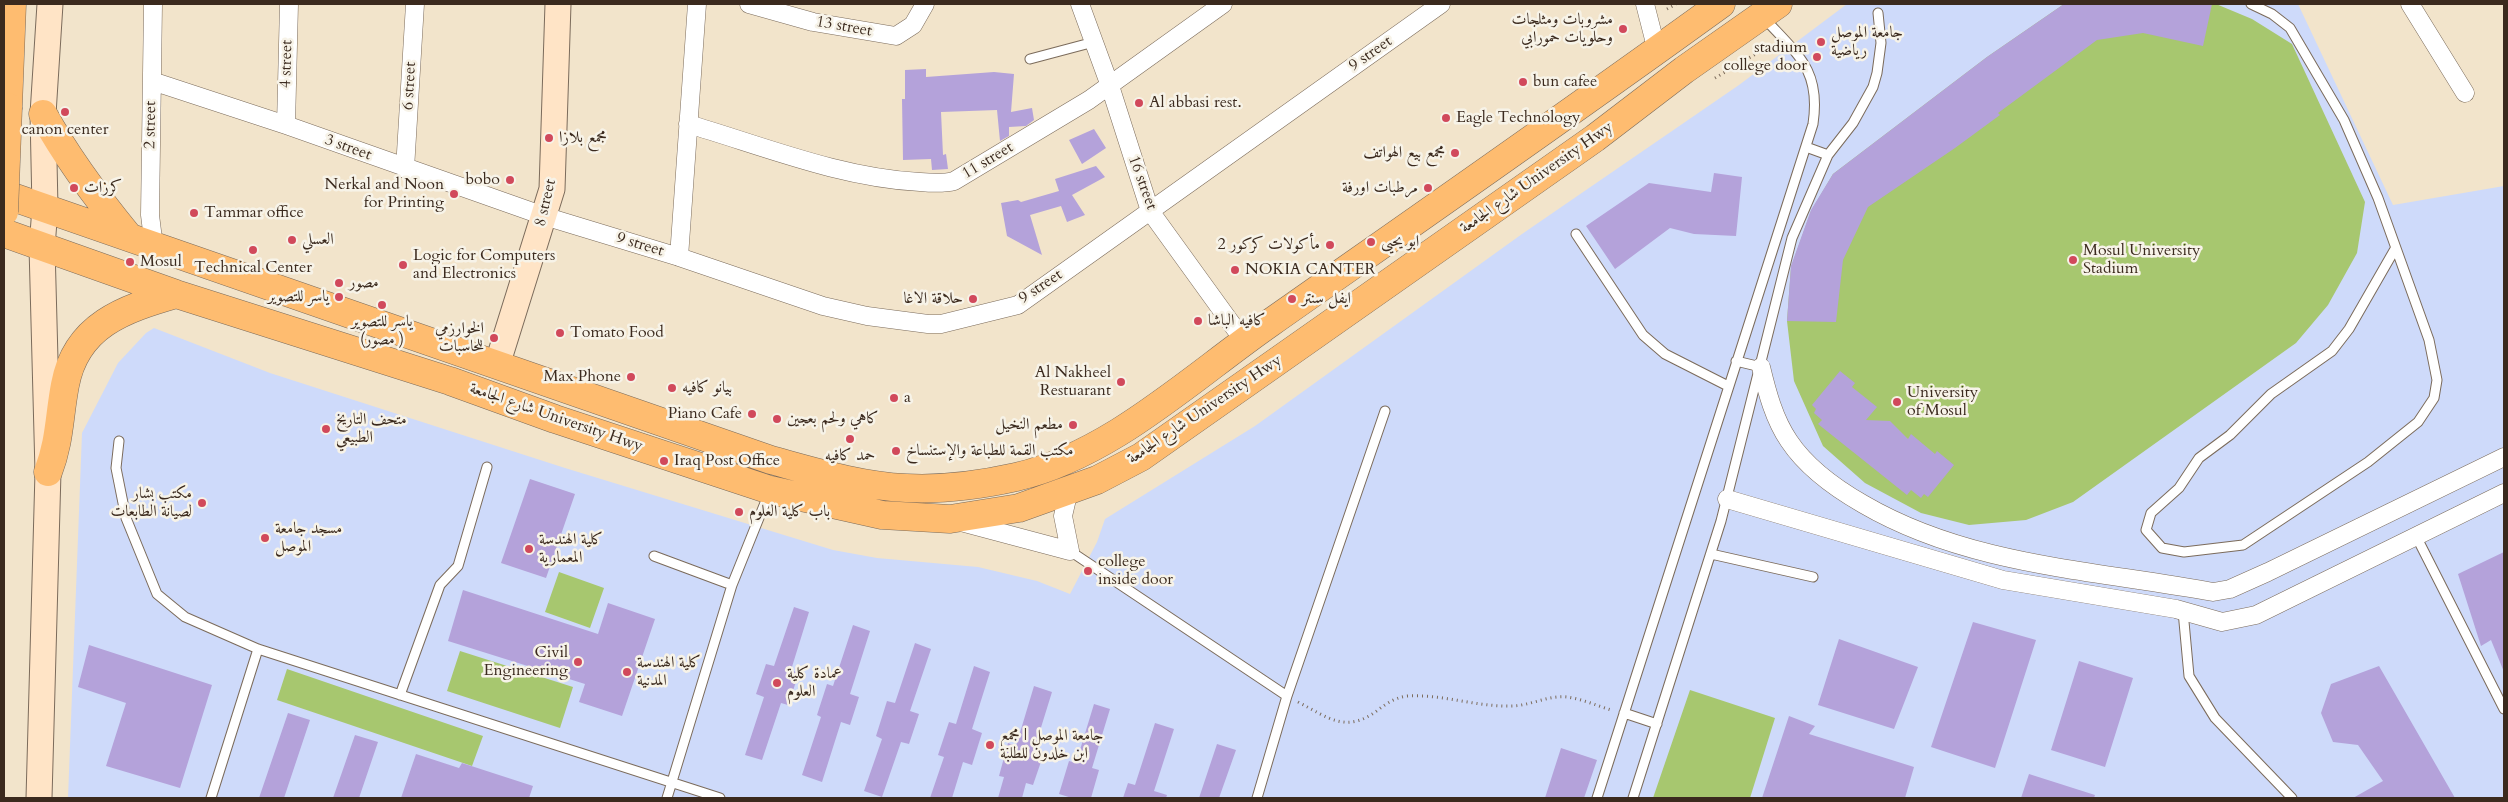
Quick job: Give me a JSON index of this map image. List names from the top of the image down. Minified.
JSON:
{"streets":{"main road":["شارع الجامعة University Hwy","8 street"],"street":["13 street","9 street","4 street","6 street","2 street","3 street","11 street","16 street"]},"crossings":[["9 street","3 street"],["9 street","16 street"],["9 street","8 street"],["4 street","3 street"],["6 street","3 street"],["2 street","3 street"],["2 street","شارع الجامعة University Hwy"],["3 street","8 street"],["11 street","16 street"],["شارع الجامعة University Hwy","16 street"],["شارع الجامعة University Hwy","8 street"]],"places":["مشروبات ومثلجات وحلويات حمورابي","جامعة الموصل رياضية","stadium college door","bun cafee","Al abbasi rest.","canon center","Eagle Technology","مجمع بلازا","مجمع بيع الهواتف","bobo","كرزات","مرطبات اورفة","Nerkal and Noon for Printing","Tammar office","العسلي","ابو يحيى","مأكولات كركور 2","Technical Center","Mosul University Stadium","Mosul","Logic for Computers and Electronics","NOKIA CANTER","مصور","ياسر للتصوير","حلاقة الاغا","ايفل سنتر","ياسر للتصوير (مصور )","كافيه الباشا","Tomato Food","الخوارزمي للحاسبات","Max Phone","Al Nakheel Restuarant","بيانو كافيه","a","University of Mosul","Piano Cafe","كاهي ولحم بعجين","مطعم النخيل","متحف التاريخ الطبيعي","حمد كافيه","مكتب القمة للطباعة والإستنساخ","Iraq Post Office","مكتب بشار لصيانة الطابعات","باب كلية العلوم","مسجد جامعة الموصل","كلية الهندسة المعمارية","college inside door","Civil Engineering","كلية الهندسة المدنية","عمادة كلية العلوم","جامعة الموصل | مجمع ابن خلدون للطلبة"]}
